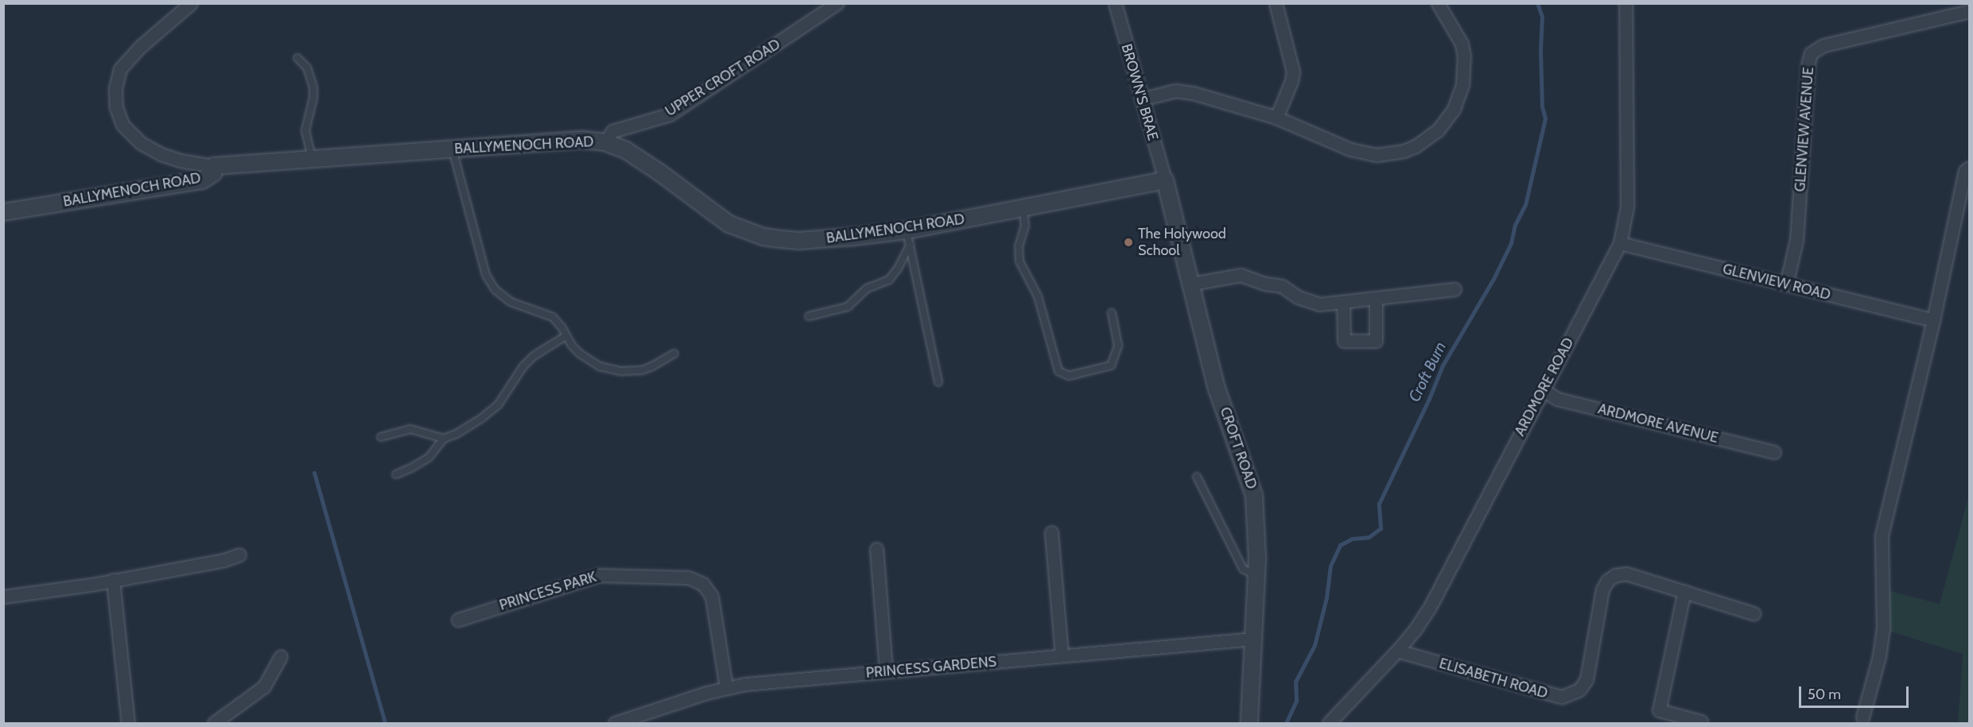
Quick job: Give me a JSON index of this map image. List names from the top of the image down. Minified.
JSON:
{"streets":{"street":["UPPER CROFT ROAD","BROWN'S BRAE","GLENVIEW AVENUE","BALLYMENOCH ROAD","GLENVIEW ROAD","ARDMORE ROAD","ARDMORE AVENUE","CROFT ROAD","PRINCESS PARK","PRINCESS GARDENS","ELISABETH ROAD"]},"crossings":[["UPPER CROFT ROAD","BALLYMENOCH ROAD"],["BROWN'S BRAE","BALLYMENOCH ROAD"],["BROWN'S BRAE","CROFT ROAD"],["GLENVIEW AVENUE","GLENVIEW ROAD"],["BALLYMENOCH ROAD","CROFT ROAD"],["GLENVIEW ROAD","ARDMORE ROAD"],["ARDMORE ROAD","ARDMORE AVENUE"],["ARDMORE ROAD","ELISABETH ROAD"],["CROFT ROAD","PRINCESS GARDENS"],["PRINCESS PARK","PRINCESS GARDENS"]],"water":["Croft Burn"],"places":["The Holywood School"],"scale_bar":"50 m"}
